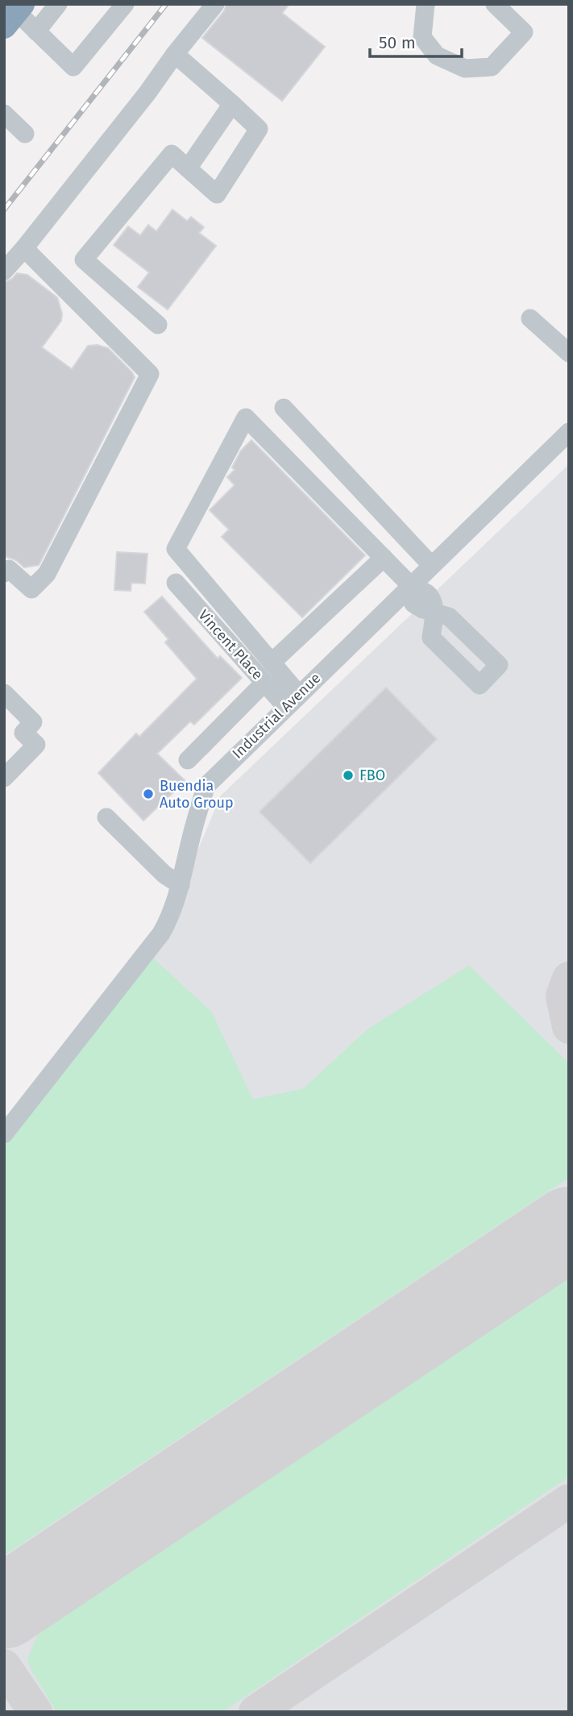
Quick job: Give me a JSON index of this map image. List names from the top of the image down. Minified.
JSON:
{"streets":{"street":["Vincent Place","Industrial Avenue"]},"crossings":[["Vincent Place","Industrial Avenue"]],"places":["FBO","Buendia Auto Group"],"scale_bar":"50 m"}
